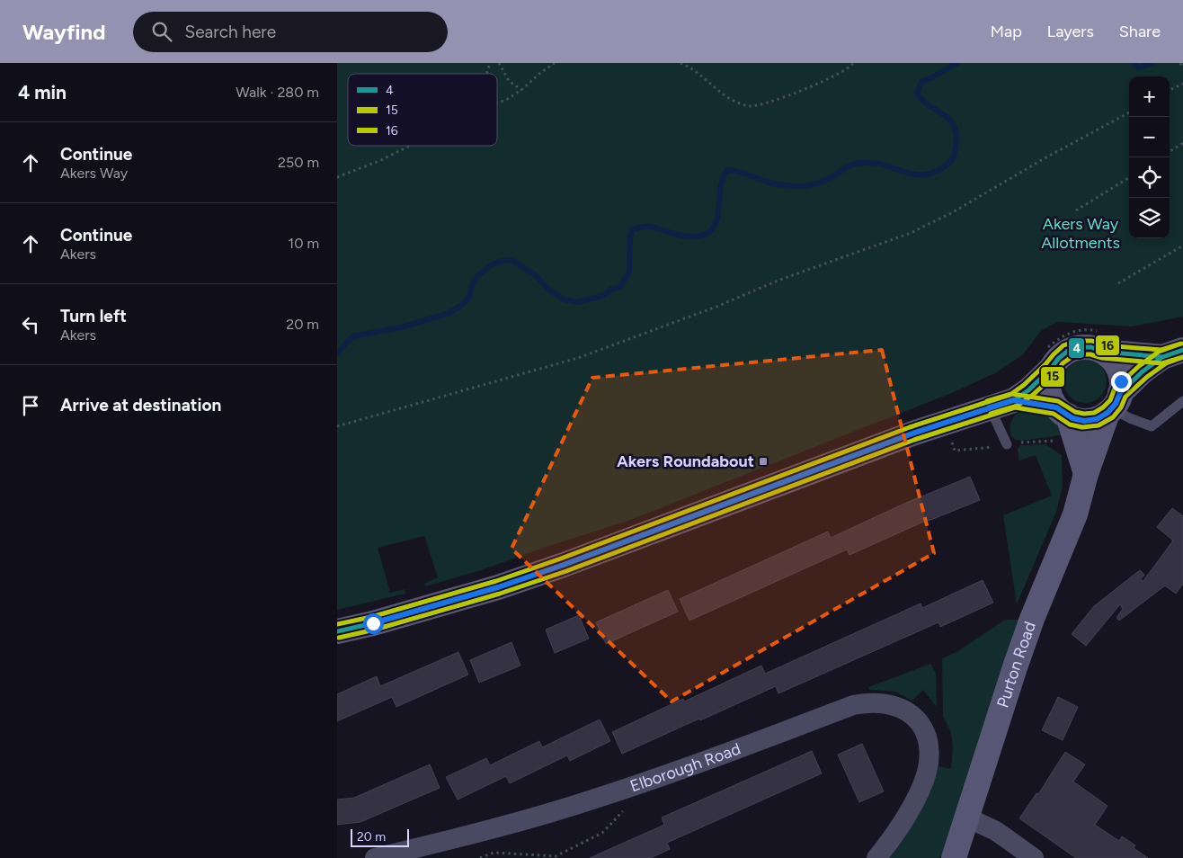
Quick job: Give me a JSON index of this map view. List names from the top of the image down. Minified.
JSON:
{"streets":{"main road":["Purton Road"],"street":["Elborough Road"]},"parks":["Akers Way Allotments"],"places":{"transit":["Akers Roundabout"]},"lines":["transit line 16","transit line 4","transit line 15"],"legend":["4","15","16"],"scale_bar":"20 m","page":{"header":"Wayfind","search":"Search here","nav":["Map","Layers","Share"],"heading":["4 min","Walk · 280 m"],"map_buttons":["+","−"],"list":[["Continue","Akers Way","250 m"],["Continue","Akers","10 m"],["Turn left","Akers","20 m"],"Arrive at destination"],"scale":"20 m"}}
